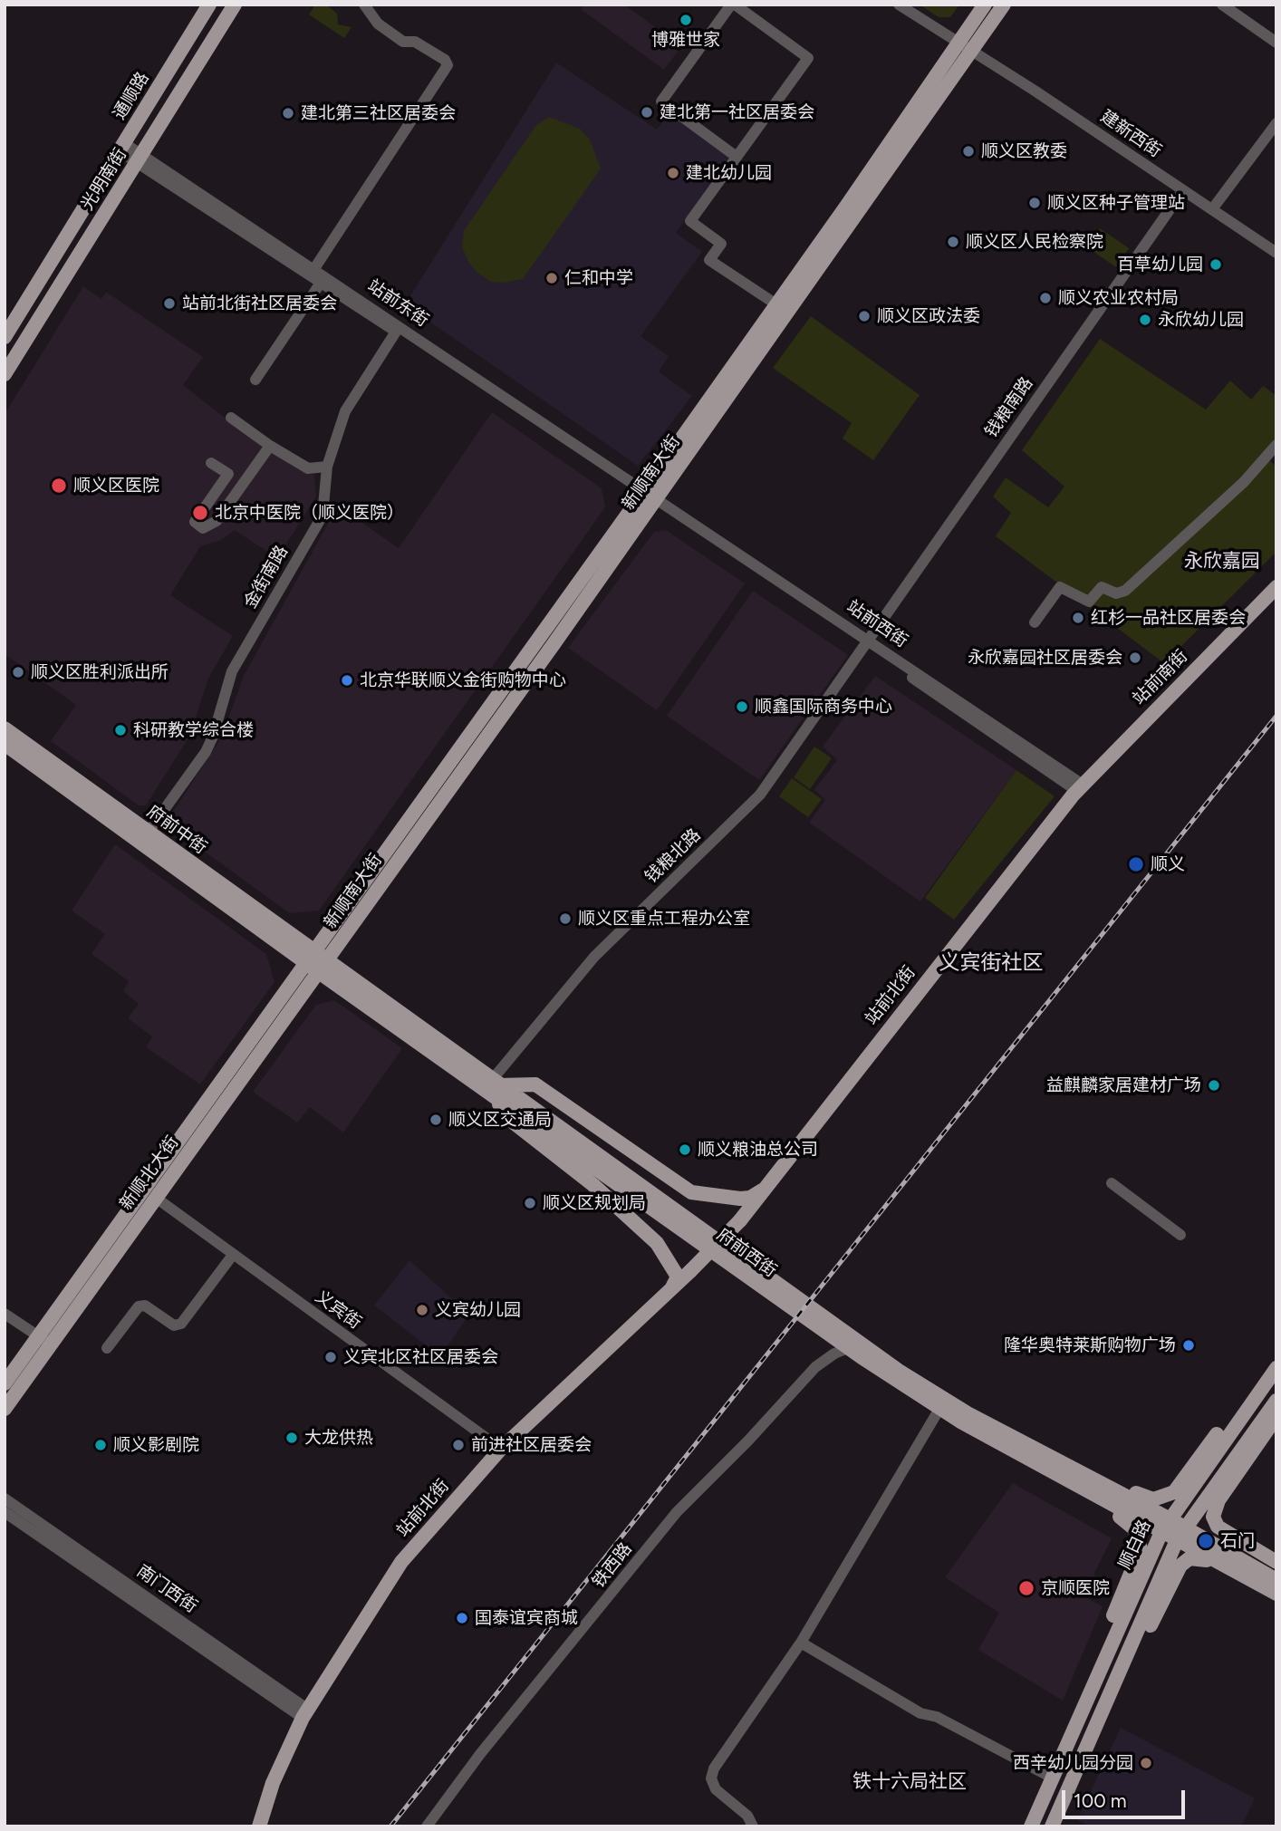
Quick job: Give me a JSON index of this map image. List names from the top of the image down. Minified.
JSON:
{"streets":{"main road":["通顺路","光明南街","新顺南大街","站前南街","府前中街","站前北街","新顺北大街","府前西街","顺白路"],"street":["建新西街","站前东街","钱粮南路","金街南路","站前西街","钱粮北路","义宾街","铁西路","南门西街"]},"crossings":[["通顺路","站前东街"],["建新西街","钱粮南路"],["建新西街","新顺南大街"],["光明南街","站前东街"],["站前东街","新顺南大街"],["站前东街","金街南路"],["站前东街","站前西街"],["钱粮南路","站前西街"],["钱粮南路","钱粮北路"],["新顺南大街","站前西街"],["新顺南大街","府前中街"],["新顺南大街","新顺北大街"],["新顺南大街","府前西街"],["金街南路","府前中街"],["站前西街","站前南街"],["站前西街","钱粮北路"],["站前西街","站前北街"],["站前南街","站前北街"],["府前中街","新顺北大街"],["府前中街","府前西街"],["钱粮北路","府前西街"],["站前北街","义宾街"],["站前北街","南门西街"],["新顺北大街","府前西街"],["新顺北大街","义宾街"],["府前西街","顺白路"],["府前西街","铁西路"]],"districts":["永欣嘉园","义宾街社区","铁十六局社区"],"places":["博雅世家","建北第一社区居委会","建北第三社区居委会","顺义区教委","建北幼儿园","顺义区种子管理站","顺义区人民检察院","百草幼儿园","仁和中学","顺义农业农村局","站前北街社区居委会","顺义区政法委","永欣幼儿园","顺义区医院","北京中医院（顺义医院）","红杉一品社区居委会","永欣嘉园社区居委会","顺义区胜利派出所","北京华联顺义金街购物中心","顺鑫国际商务中心","科研教学综合楼","顺义","顺义区重点工程办公室","益麒麟家居建材广场","顺义区交通局","顺义粮油总公司","顺义区规划局","义宾幼儿园","隆华奥特莱斯购物广场","义宾北区社区居委会","大龙供热","顺义影剧院","前进社区居委会","石门","京顺医院","国泰谊宾商城","西辛幼儿园分园"],"scale_bar":"100 m"}
